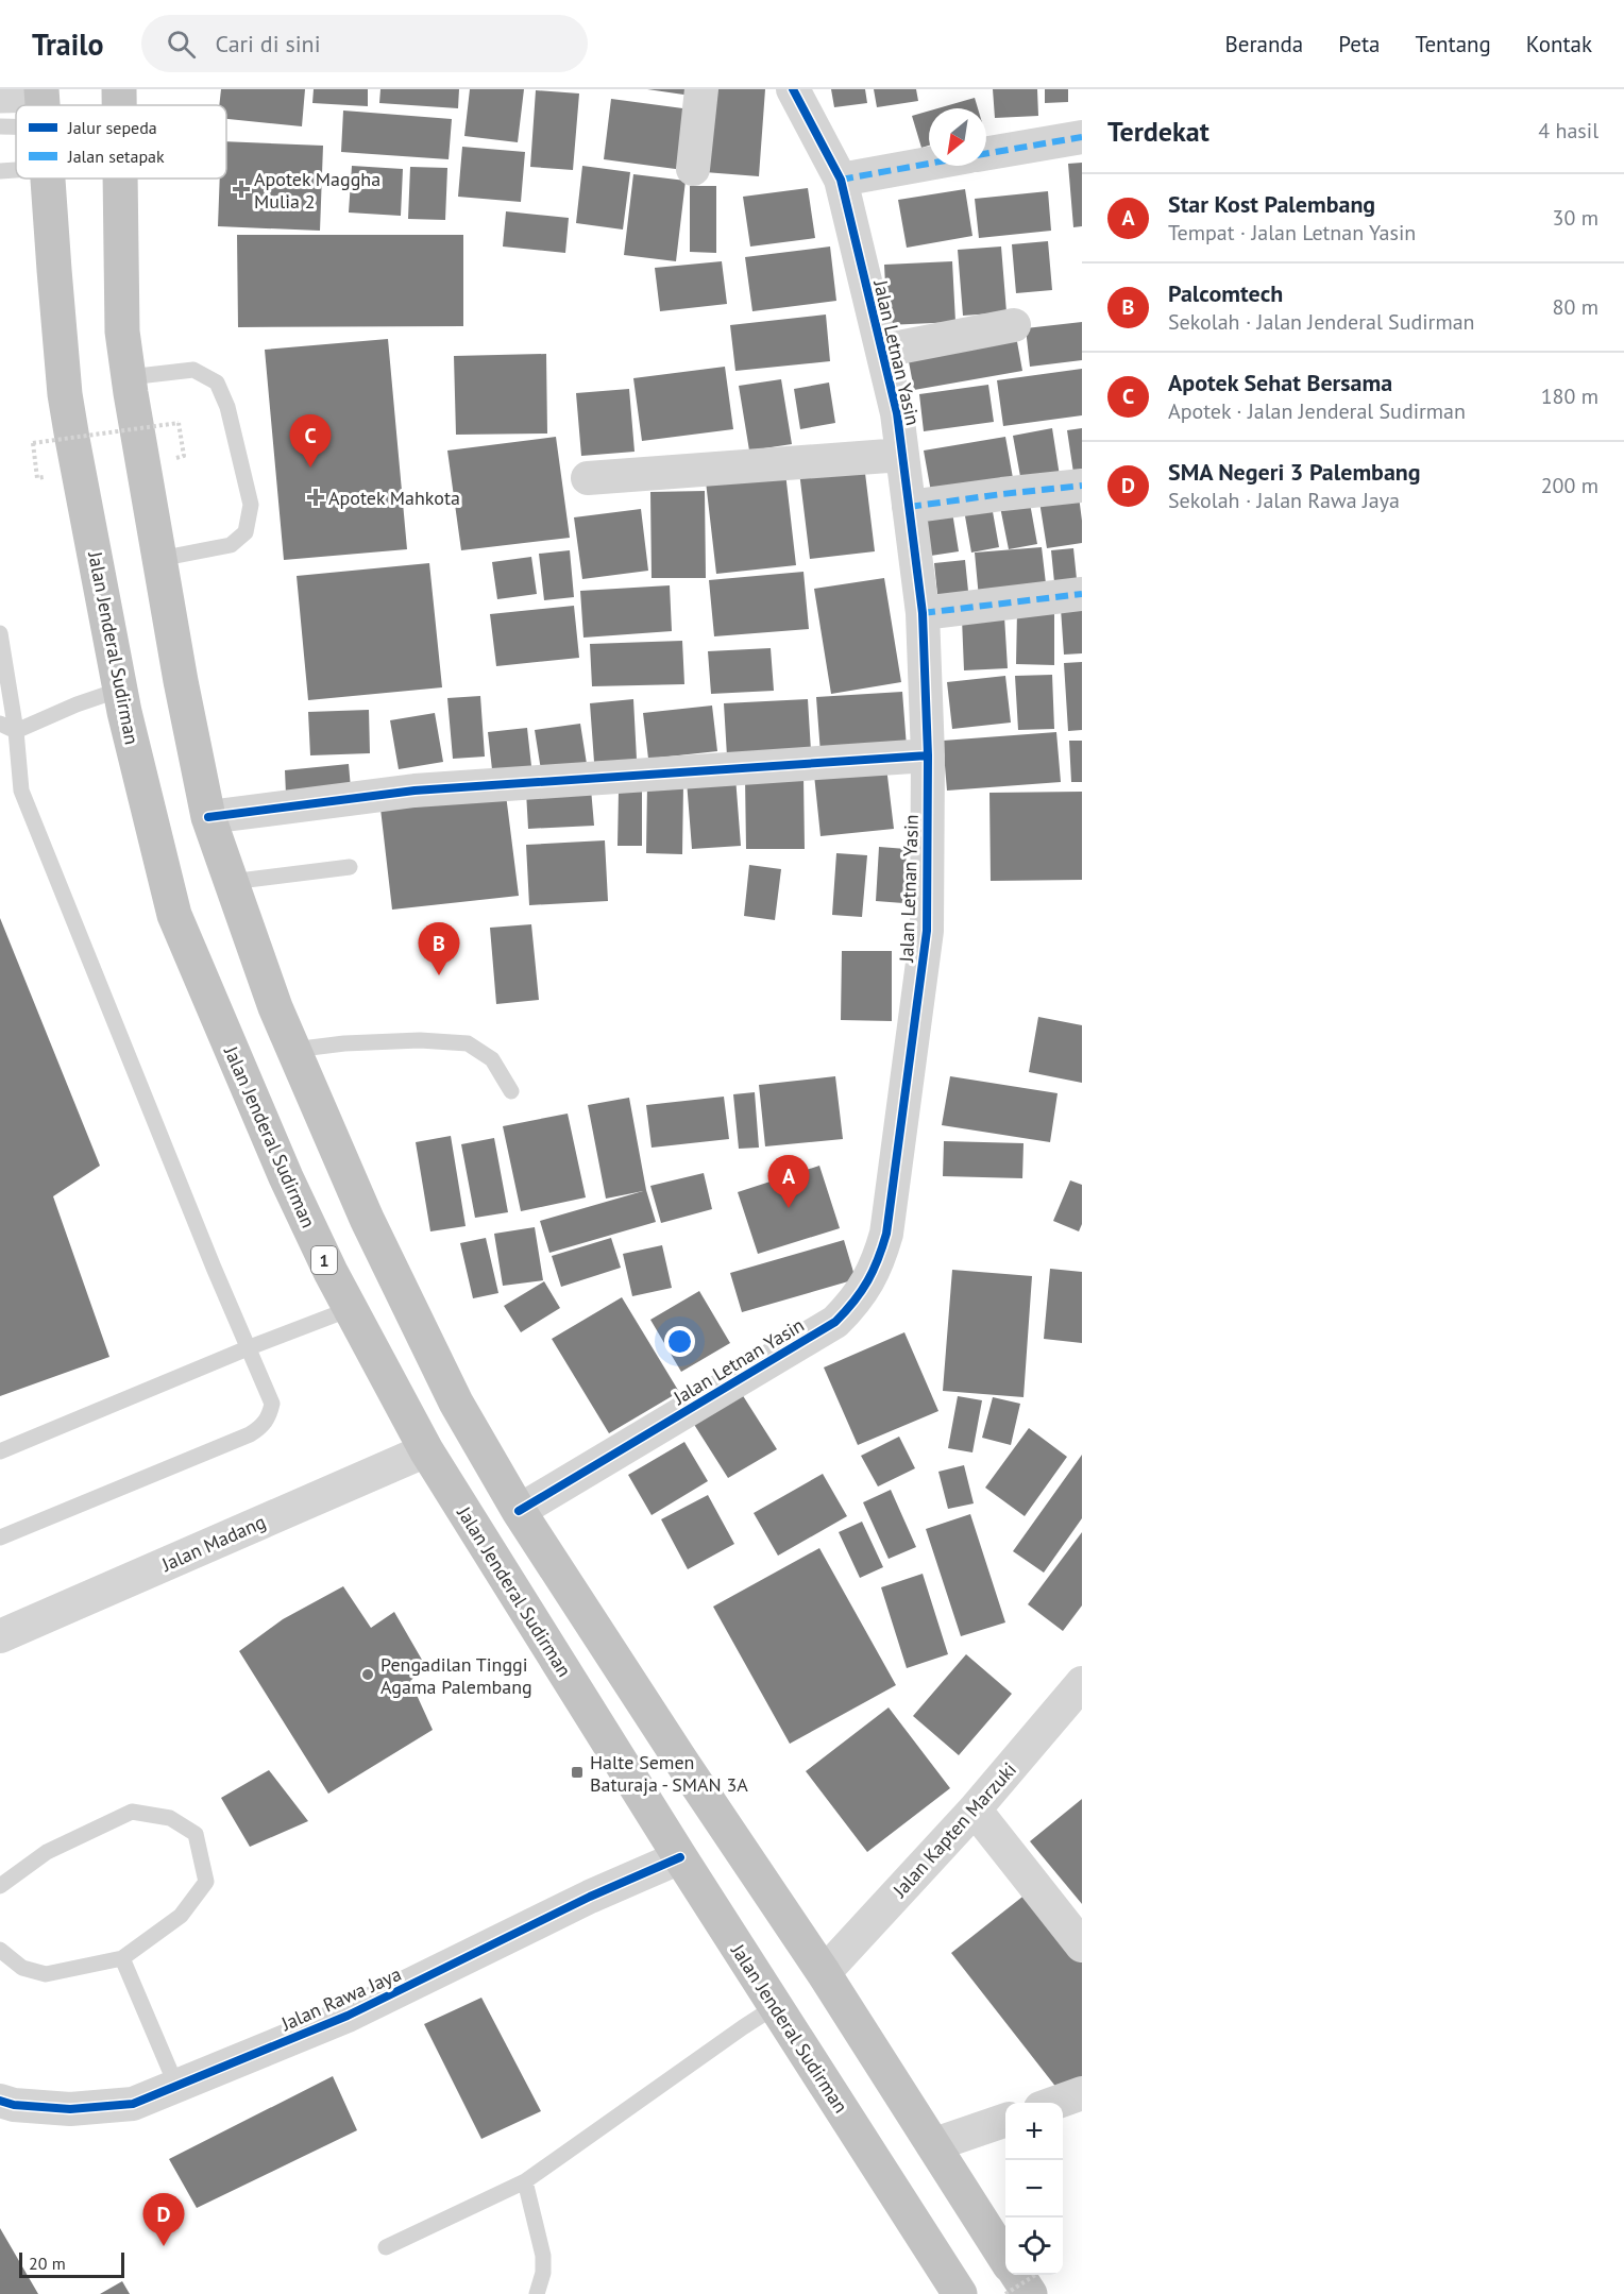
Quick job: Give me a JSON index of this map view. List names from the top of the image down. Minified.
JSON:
{"streets":{"highway":["Jalan Jenderal Sudirman","1"],"street":["Jalan Letnan Yasin","Jalan Madang","Jalan Kapten Marzuki","Jalan Rawa Jaya"]},"crossings":[["Jalan Jenderal Sudirman","Jalan Madang"],["Jalan Jenderal Sudirman","Jalan Rawa Jaya"]],"places":{"health":["Apotek Maggha Mulia 2","Apotek Mahkota"],"other":["Pengadilan Tinggi Agama Palembang"],"transit":["Halte Semen Baturaja - SMAN 3A"]},"legend":["Jalur sepeda","Jalan setapak"],"scale_bar":"20 m","north":"bottom left","page":{"header":"Trailo","search":"Cari di sini","nav":["Beranda","Peta","Tentang","Kontak"],"heading":["Terdekat","4 hasil"],"list":[{"mark":"A","name":"Star Kost Palembang","note":"Tempat · Jalan Letnan Yasin","value":"30 m"},{"mark":"B","name":"Palcomtech","note":"Sekolah · Jalan Jenderal Sudirman","value":"80 m"},{"mark":"C","name":"Apotek Sehat Bersama","note":"Apotek · Jalan Jenderal Sudirman","value":"180 m"},{"mark":"D","name":"SMA Negeri 3 Palembang","note":"Sekolah · Jalan Rawa Jaya","value":"200 m"}],"pins":["C","B","A","D"],"map_buttons":["+","−"],"scale":"20 m"}}
